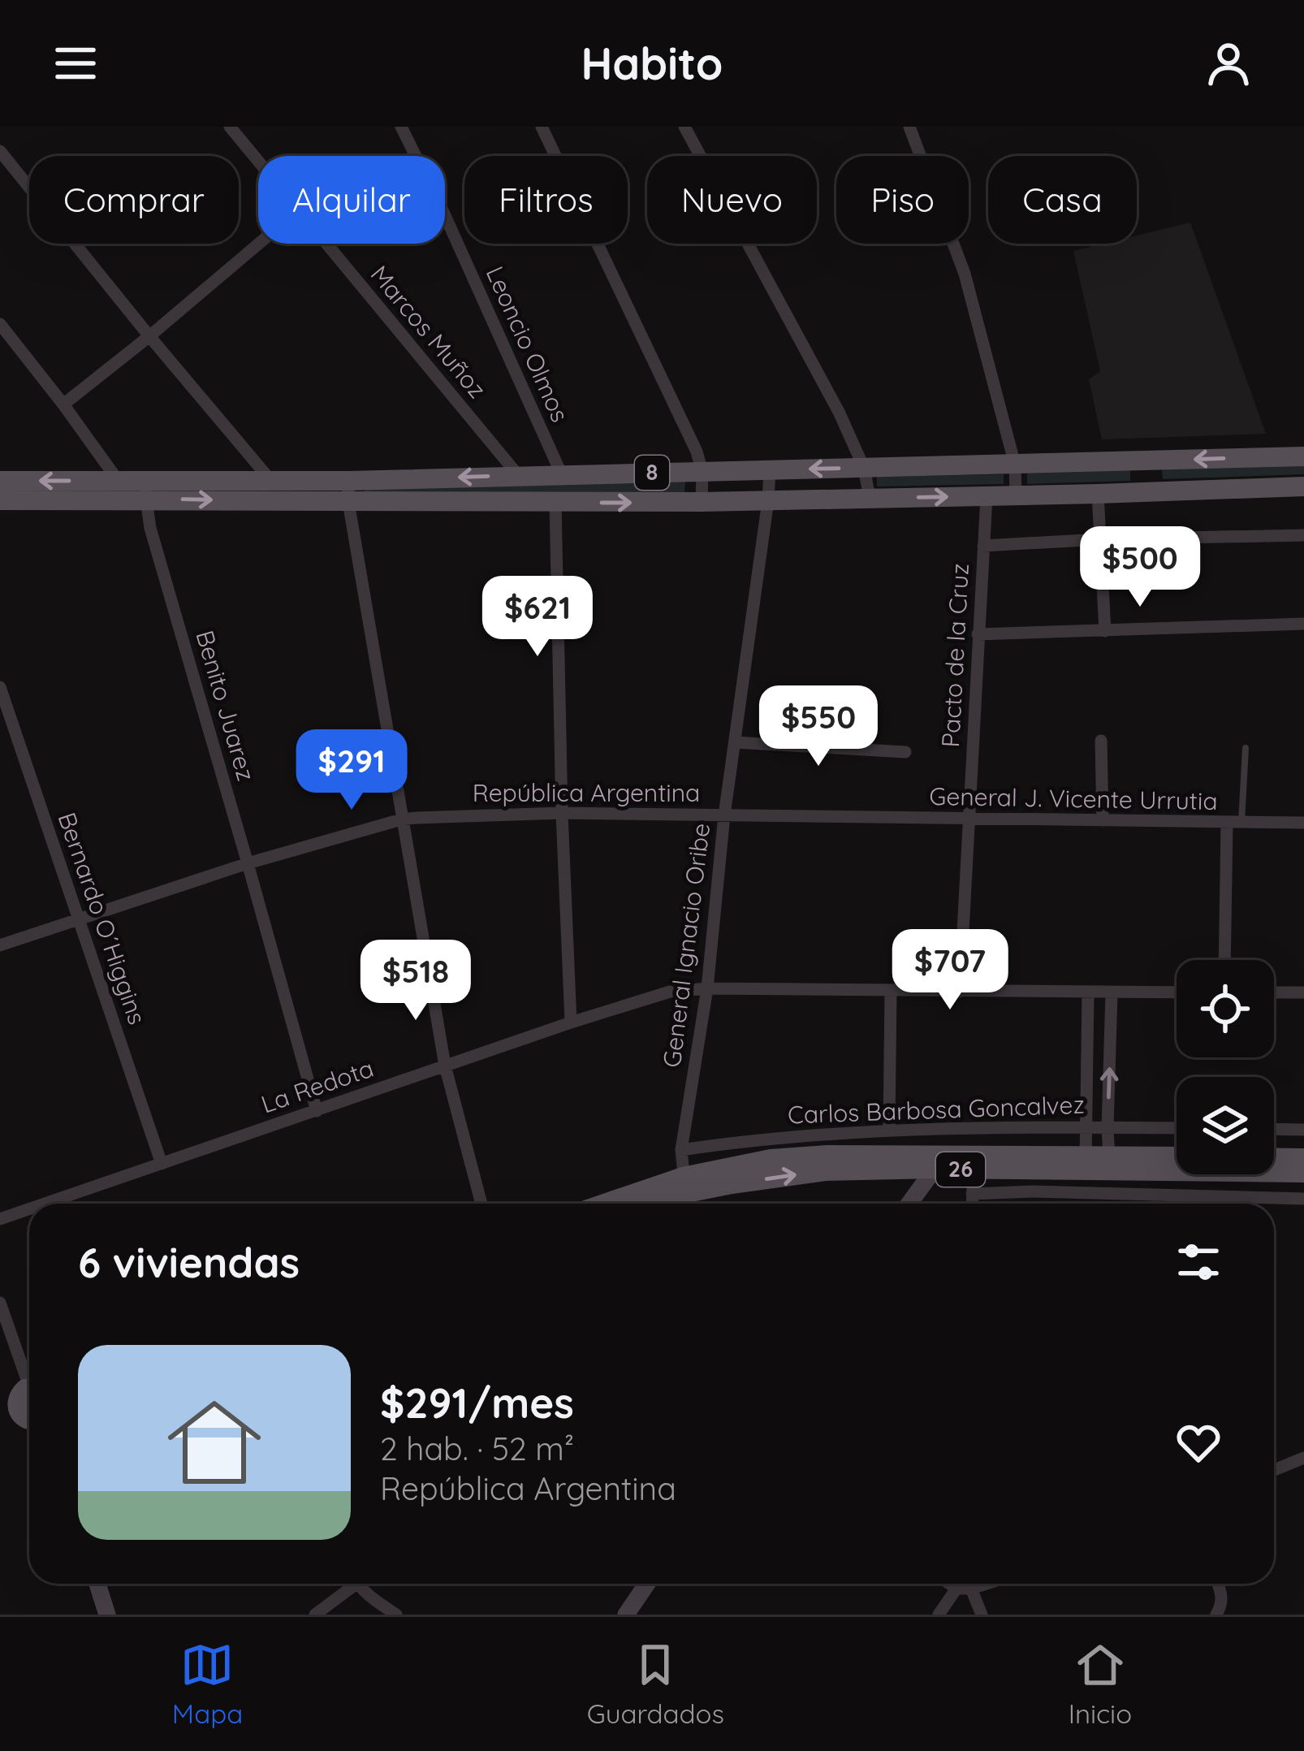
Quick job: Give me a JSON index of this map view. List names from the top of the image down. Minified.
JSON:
{"streets":{"main road":["8","26"],"street":["Marcos Muñoz","Leoncio Olmos","Pacto de la Cruz","Benito Juarez","República Argentina","General J. Vicente Urrutia","Bernardo O´Higgins","General Ignacio Oribe","La Redota","Carlos Barbosa Goncalvez"]},"crossings":[["Marcos Muñoz","8"],["Leoncio Olmos","8"],["8","Pacto de la Cruz"],["8","Benito Juarez"],["8","General Ignacio Oribe"],["Pacto de la Cruz","General J. Vicente Urrutia"],["Pacto de la Cruz","La Redota"],["Benito Juarez","República Argentina"],["Benito Juarez","La Redota"],["República Argentina","General J. Vicente Urrutia"],["República Argentina","Bernardo O´Higgins"],["República Argentina","General Ignacio Oribe"],["General J. Vicente Urrutia","General Ignacio Oribe"],["Bernardo O´Higgins","La Redota"],["General Ignacio Oribe","La Redota"],["General Ignacio Oribe","Carlos Barbosa Goncalvez"],["General Ignacio Oribe","26"]],"page":{"header":"Habito","chip":["Comprar","Alquilar","Filtros","Nuevo","Piso","Casa"],"price":["$500","$621","$550","$291","$707","$518"],"heading":"6 viviendas","list":[{"name":"$291/mes","note":"2 hab. · 52 m² · República Argentina"}],"tabs":["Mapa","Guardados","Inicio"]}}
